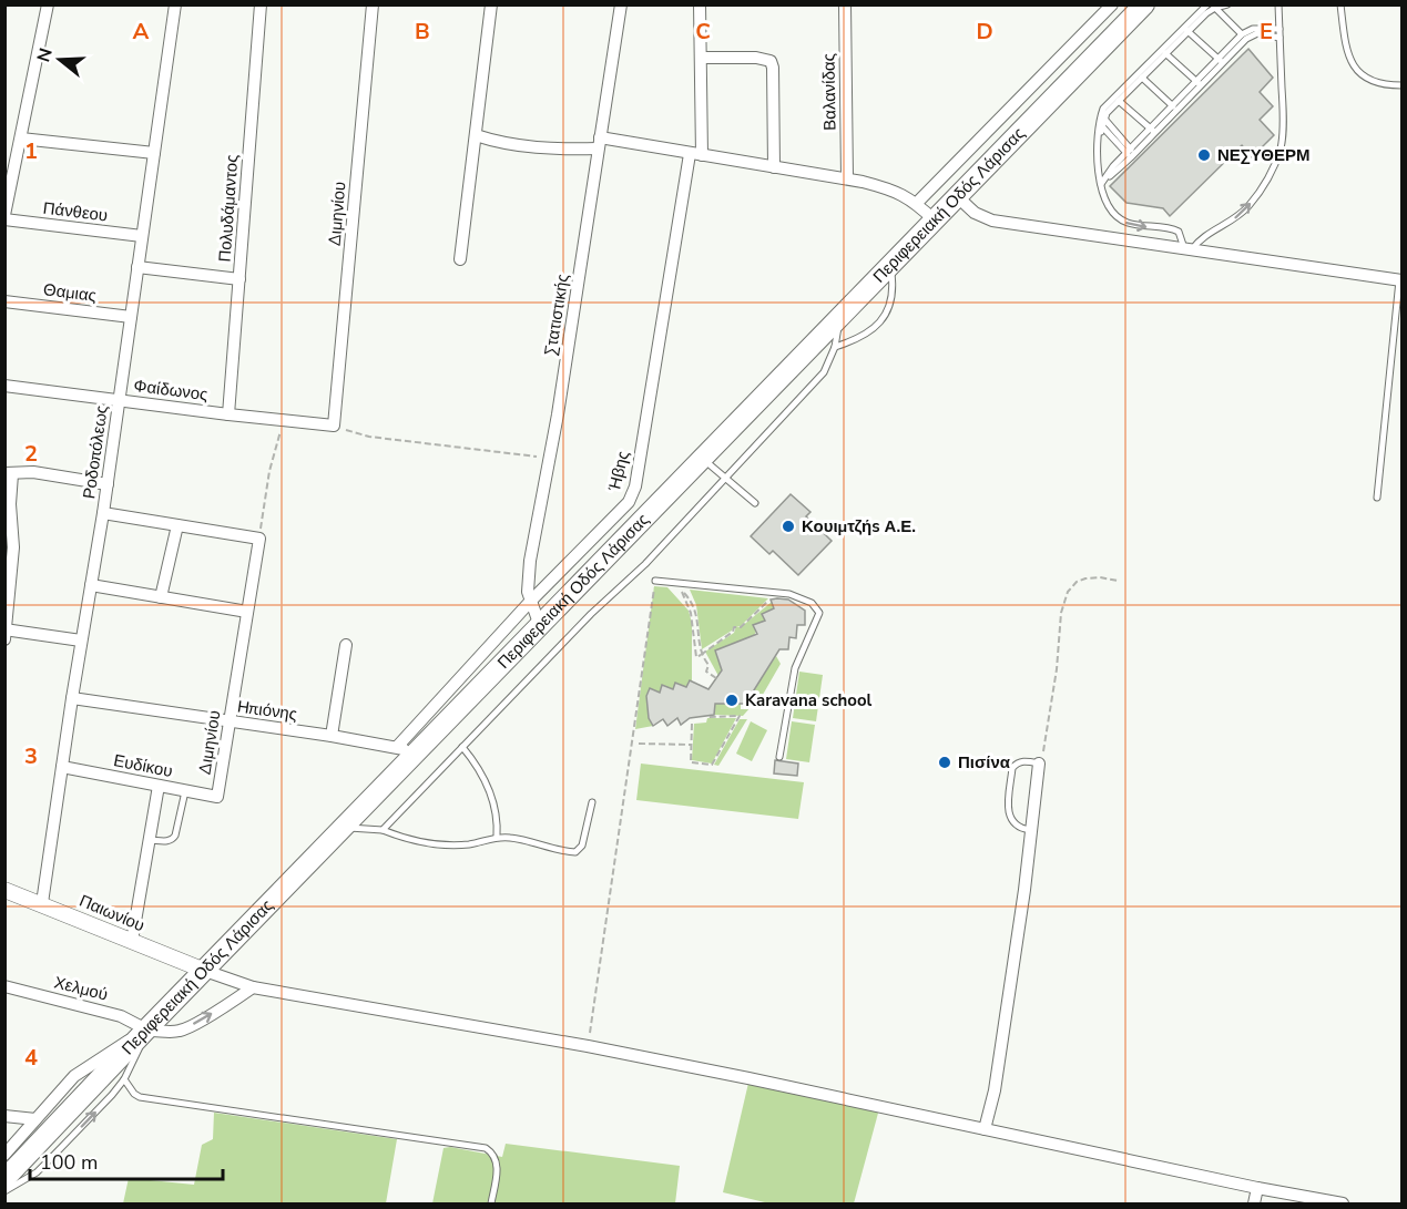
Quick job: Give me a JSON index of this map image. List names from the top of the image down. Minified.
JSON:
{"streets":{"highway":["Περιφερειακή Οδός Λάρισας"],"street":["Βαλανίδας","Πολυδάμαντος","Πάνθεου","Διμηνίου","Θαμιας","Στατιστικής","Φαίδωνος","Ροδοπόλεως","Ήβης","Ηπιόνης","Ευδίκου","Παιωνίου","Χελμού"]},"crossings":[["Περιφερειακή Οδός Λάρισας","Στατιστικής"],["Περιφερειακή Οδός Λάρισας","Ηπιόνης"],["Περιφερειακή Οδός Λάρισας","Παιωνίου"],["Περιφερειακή Οδός Λάρισας","Χελμού"],["Πολυδάμαντος","Φαίδωνος"],["Πάνθεου","Ροδοπόλεως"],["Διμηνίου","Φαίδωνος"],["Διμηνίου","Ηπιόνης"],["Διμηνίου","Ευδίκου"],["Θαμιας","Ροδοπόλεως"],["Στατιστικής","Ήβης"],["Φαίδωνος","Ροδοπόλεως"],["Ροδοπόλεως","Ηπιόνης"],["Ροδοπόλεως","Ευδίκου"],["Ροδοπόλεως","Παιωνίου"],["Ήβης","Ηπιόνης"]],"places":["ΝΕΣΥΘΕΡΜ","Κουιμτζήs Α.Ε.","Karavana school","Πισίνα"],"scale_bar":"100 m","north":"left","grid":{"columns":["A","B","C","D","E"],"rows":["1","2","3","4"]}}
